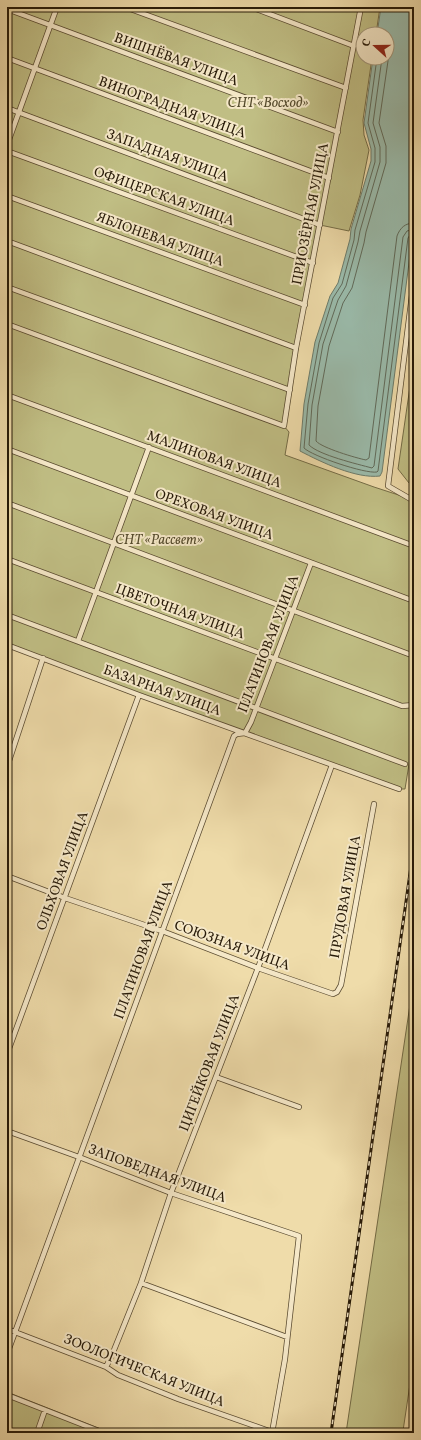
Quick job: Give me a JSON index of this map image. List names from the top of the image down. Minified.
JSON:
{"streets":{"street":["ВИШНЁВАЯ УЛИЦА","ВИНОГРАДНАЯ УЛИЦА","ЗАПАДНАЯ УЛИЦА","ОФИЦЕРСКАЯ УЛИЦА","ПРИОЗЁРНАЯ УЛИЦА","ЯБЛОНЕВАЯ УЛИЦА","МАЛИНОВАЯ УЛИЦА","ОРЕХОВАЯ УЛИЦА","ЦВЕТОЧНАЯ УЛИЦА","ПЛАТИНОВАЯ УЛИЦА","БАЗАРНАЯ УЛИЦА","ОЛЬХОВАЯ УЛИЦА","ПРУДОВАЯ УЛИЦА","СОЮЗНАЯ УЛИЦА","ЦИГЕЙКОВАЯ УЛИЦА","ЗАПОВЕДНАЯ УЛИЦА","ЗООЛОГИЧЕСКАЯ УЛИЦА"]},"crossings":[["ВИШНЁВАЯ УЛИЦА","ПРИОЗЁРНАЯ УЛИЦА"],["ВИНОГРАДНАЯ УЛИЦА","ПРИОЗЁРНАЯ УЛИЦА"],["ЗАПАДНАЯ УЛИЦА","ПРИОЗЁРНАЯ УЛИЦА"],["ОФИЦЕРСКАЯ УЛИЦА","ПРИОЗЁРНАЯ УЛИЦА"],["ПРИОЗЁРНАЯ УЛИЦА","ЯБЛОНЕВАЯ УЛИЦА"],["ОРЕХОВАЯ УЛИЦА","ПЛАТИНОВАЯ УЛИЦА"],["ЦВЕТОЧНАЯ УЛИЦА","ПЛАТИНОВАЯ УЛИЦА"],["ПЛАТИНОВАЯ УЛИЦА","БАЗАРНАЯ УЛИЦА"],["ПЛАТИНОВАЯ УЛИЦА","СОЮЗНАЯ УЛИЦА"],["ПЛАТИНОВАЯ УЛИЦА","ЗАПОВЕДНАЯ УЛИЦА"],["ПЛАТИНОВАЯ УЛИЦА","ЗООЛОГИЧЕСКАЯ УЛИЦА"],["БАЗАРНАЯ УЛИЦА","ОЛЬХОВАЯ УЛИЦА"],["БАЗАРНАЯ УЛИЦА","ЦИГЕЙКОВАЯ УЛИЦА"],["ОЛЬХОВАЯ УЛИЦА","СОЮЗНАЯ УЛИЦА"],["ПРУДОВАЯ УЛИЦА","СОЮЗНАЯ УЛИЦА"],["СОЮЗНАЯ УЛИЦА","ЦИГЕЙКОВАЯ УЛИЦА"],["ЦИГЕЙКОВАЯ УЛИЦА","ЗАПОВЕДНАЯ УЛИЦА"],["ЦИГЕЙКОВАЯ УЛИЦА","ЗООЛОГИЧЕСКАЯ УЛИЦА"]],"parks":["СНТ «Восход»","СНТ «Рассвет»"],"north":"left"}
